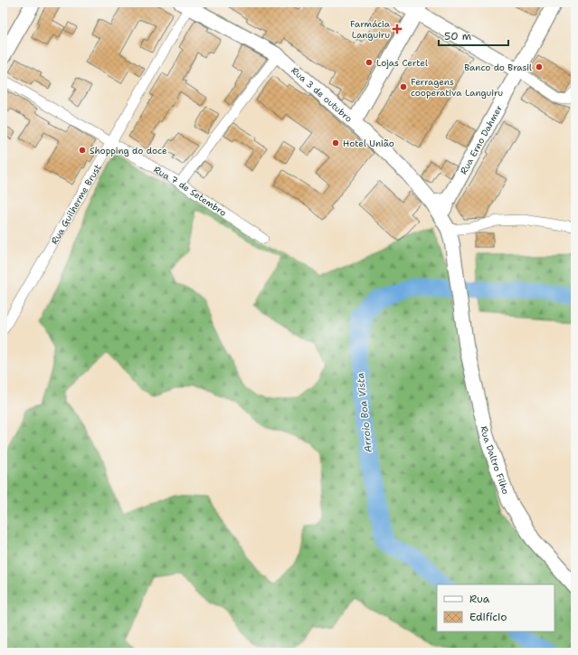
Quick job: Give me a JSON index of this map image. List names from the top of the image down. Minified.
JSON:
{"streets":{"main road":["Rua 3 de outubro","Rua Erno Dahmer","Rua Daltro Filho"],"street":["Rua 7 de Setembro","Rua Guilherme Brust"]},"crossings":[["Rua 3 de outubro","Rua Erno Dahmer"],["Rua 3 de outubro","Rua Guilherme Brust"],["Rua 3 de outubro","Rua Daltro Filho"],["Rua Erno Dahmer","Rua Daltro Filho"],["Rua 7 de Setembro","Rua Guilherme Brust"]],"water":["Arroio Boa Vista"],"places":{"health":["Farmácia Languiru"],"other":["Lojas Certel","Banco do Brasil","Ferragens cooperativa Languiru","Hotel União","Shopping do doce"]},"legend":["Rua","Edifício"],"scale_bar":"50 m"}
